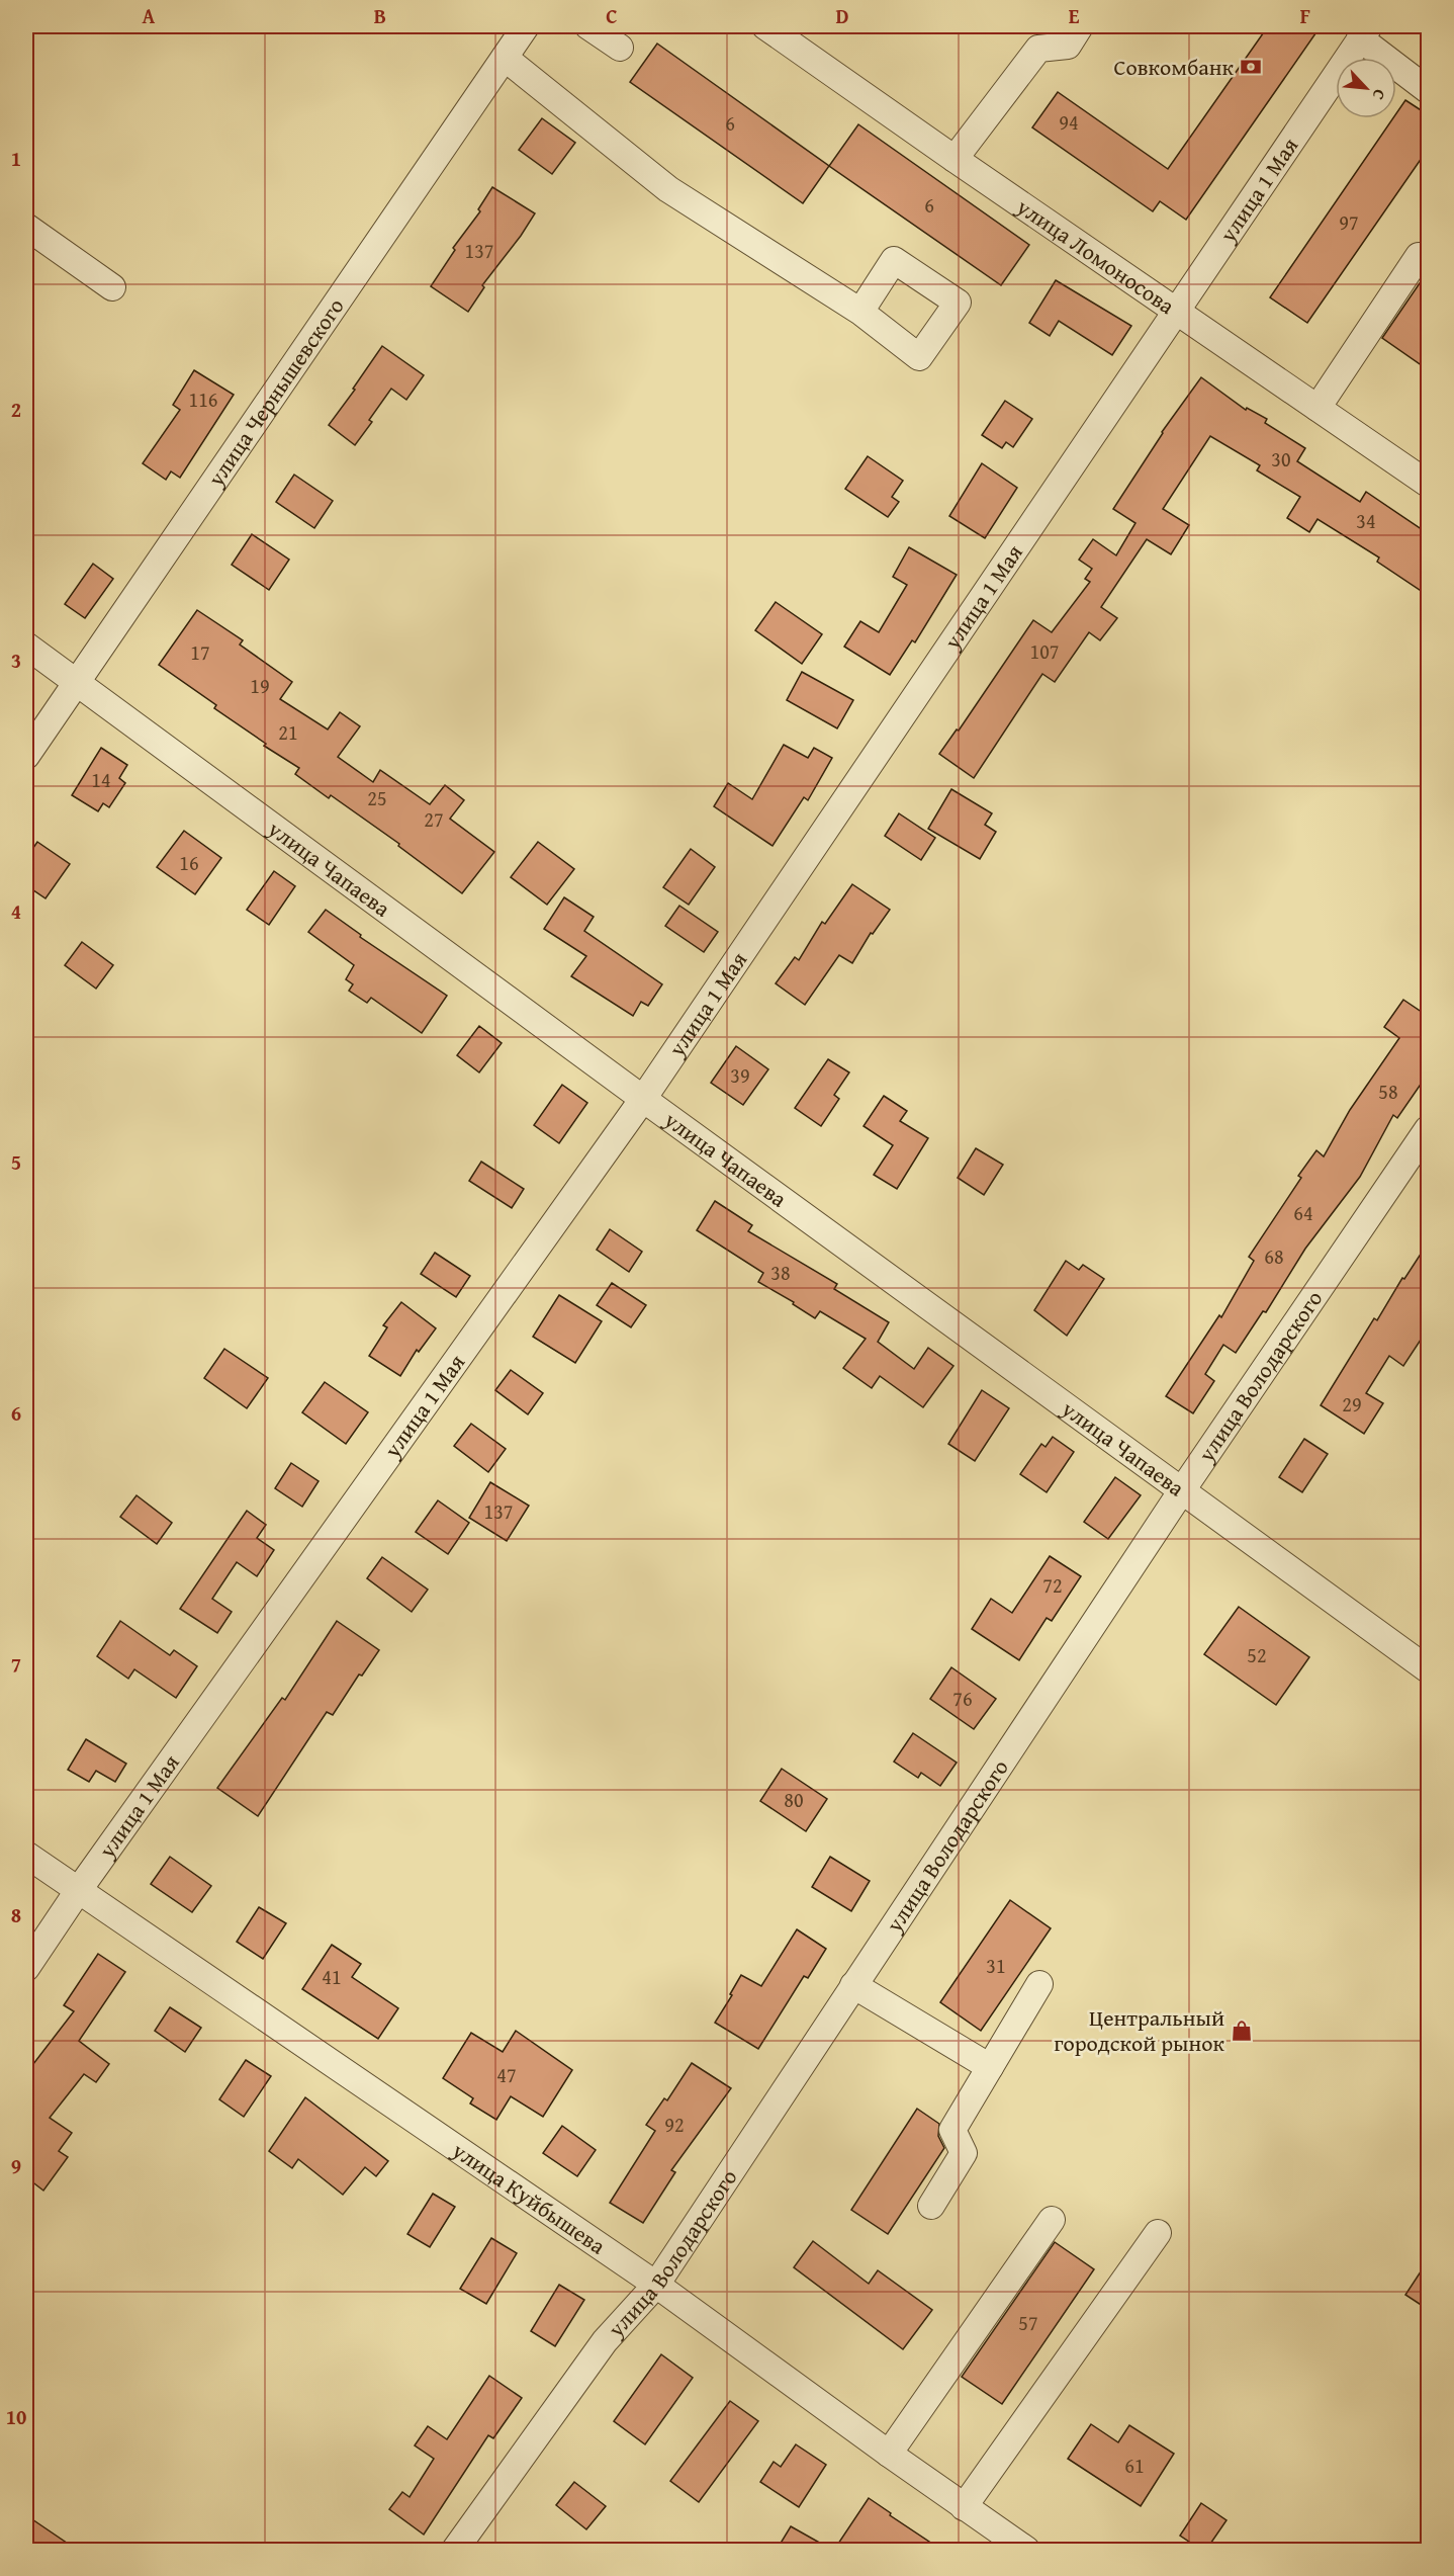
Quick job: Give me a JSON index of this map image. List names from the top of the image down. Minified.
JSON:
{"streets":{"street":["улица 1 Мая","улица Ломоносова","улица Чернышевского","улица Чапаева","улица Володарского","улица Куйбышева"]},"crossings":[["улица 1 Мая","улица Ломоносова"],["улица 1 Мая","улица Чапаева"],["улица 1 Мая","улица Куйбышева"],["улица Чернышевского","улица Чапаева"],["улица Чапаева","улица Володарского"],["улица Володарского","улица Куйбышева"]],"places":{"bank":["Совкомбанк"],"shop":["Центральный городской рынок"]},"house_numbers":["94","6","6","97","137","116","30","34","107","17","19","21","14","25","27","16","39","58","64","68","38","29","137","72","52","76","80","31","41","47","92","57","61"],"north":"bottom right","grid":{"columns":["A","B","C","D","E","F"],"rows":["1","2","3","4","5","6","7","8","9","10"]}}
